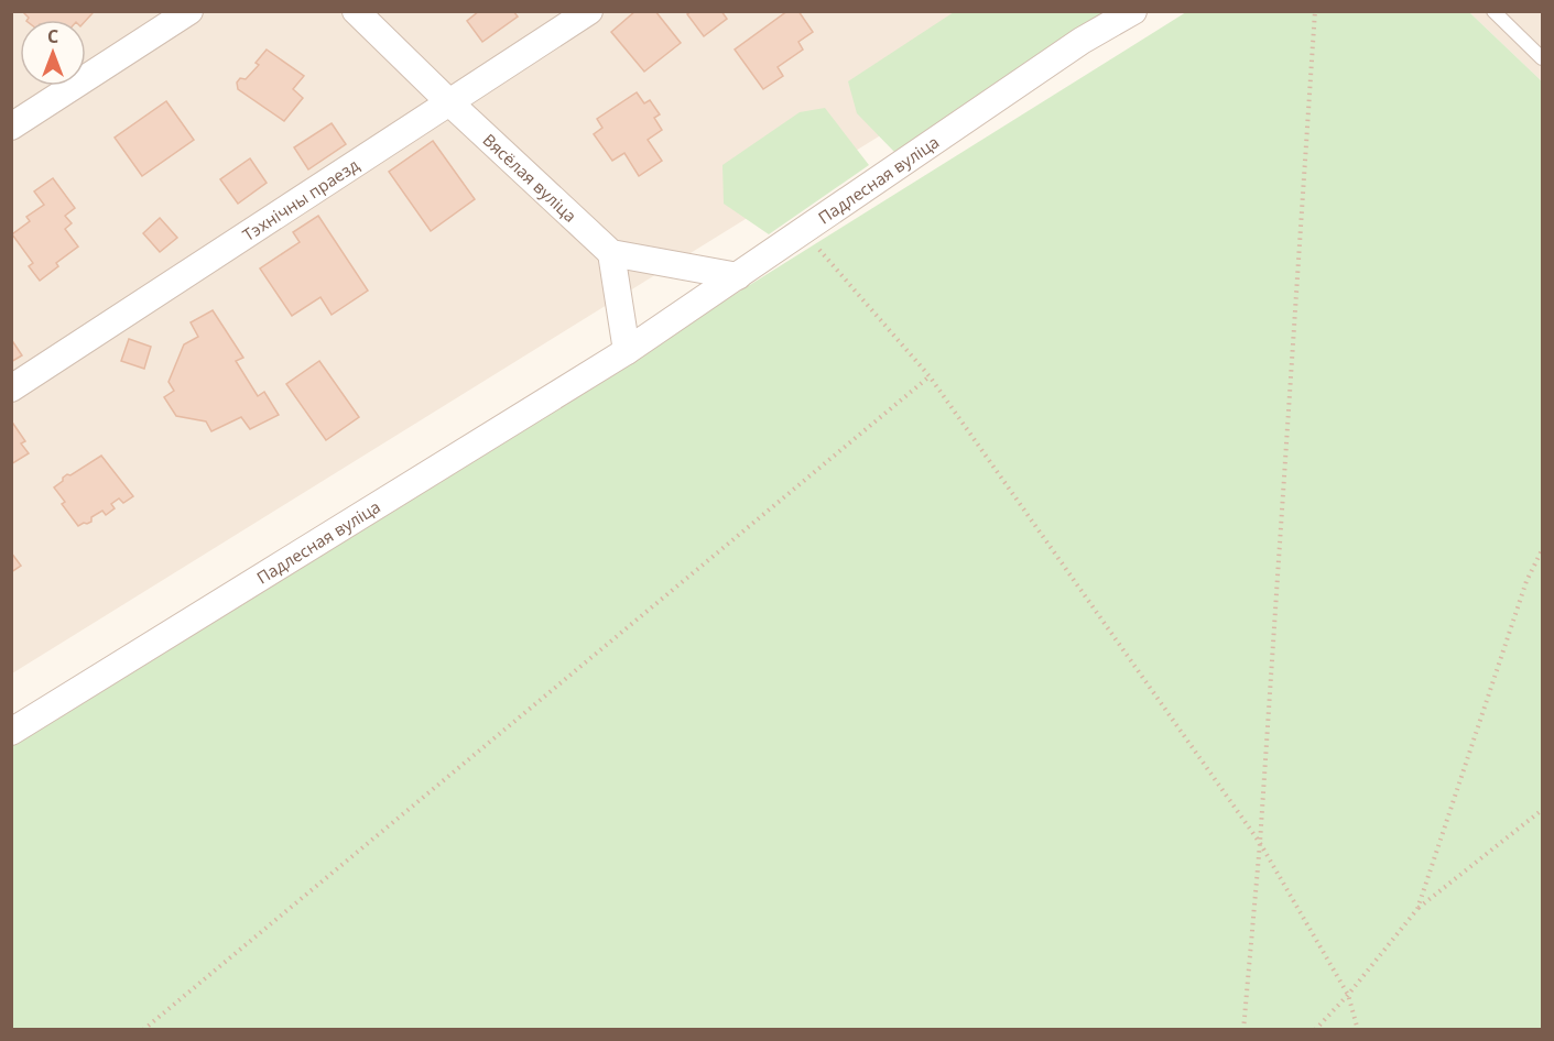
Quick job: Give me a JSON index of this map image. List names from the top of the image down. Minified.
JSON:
{"streets":{"street":["Вясёлая вуліца","Падлесная вуліца","Тэхнічны праезд"]},"crossings":[["Вясёлая вуліца","Тэхнічны праезд"]],"north":"top"}
